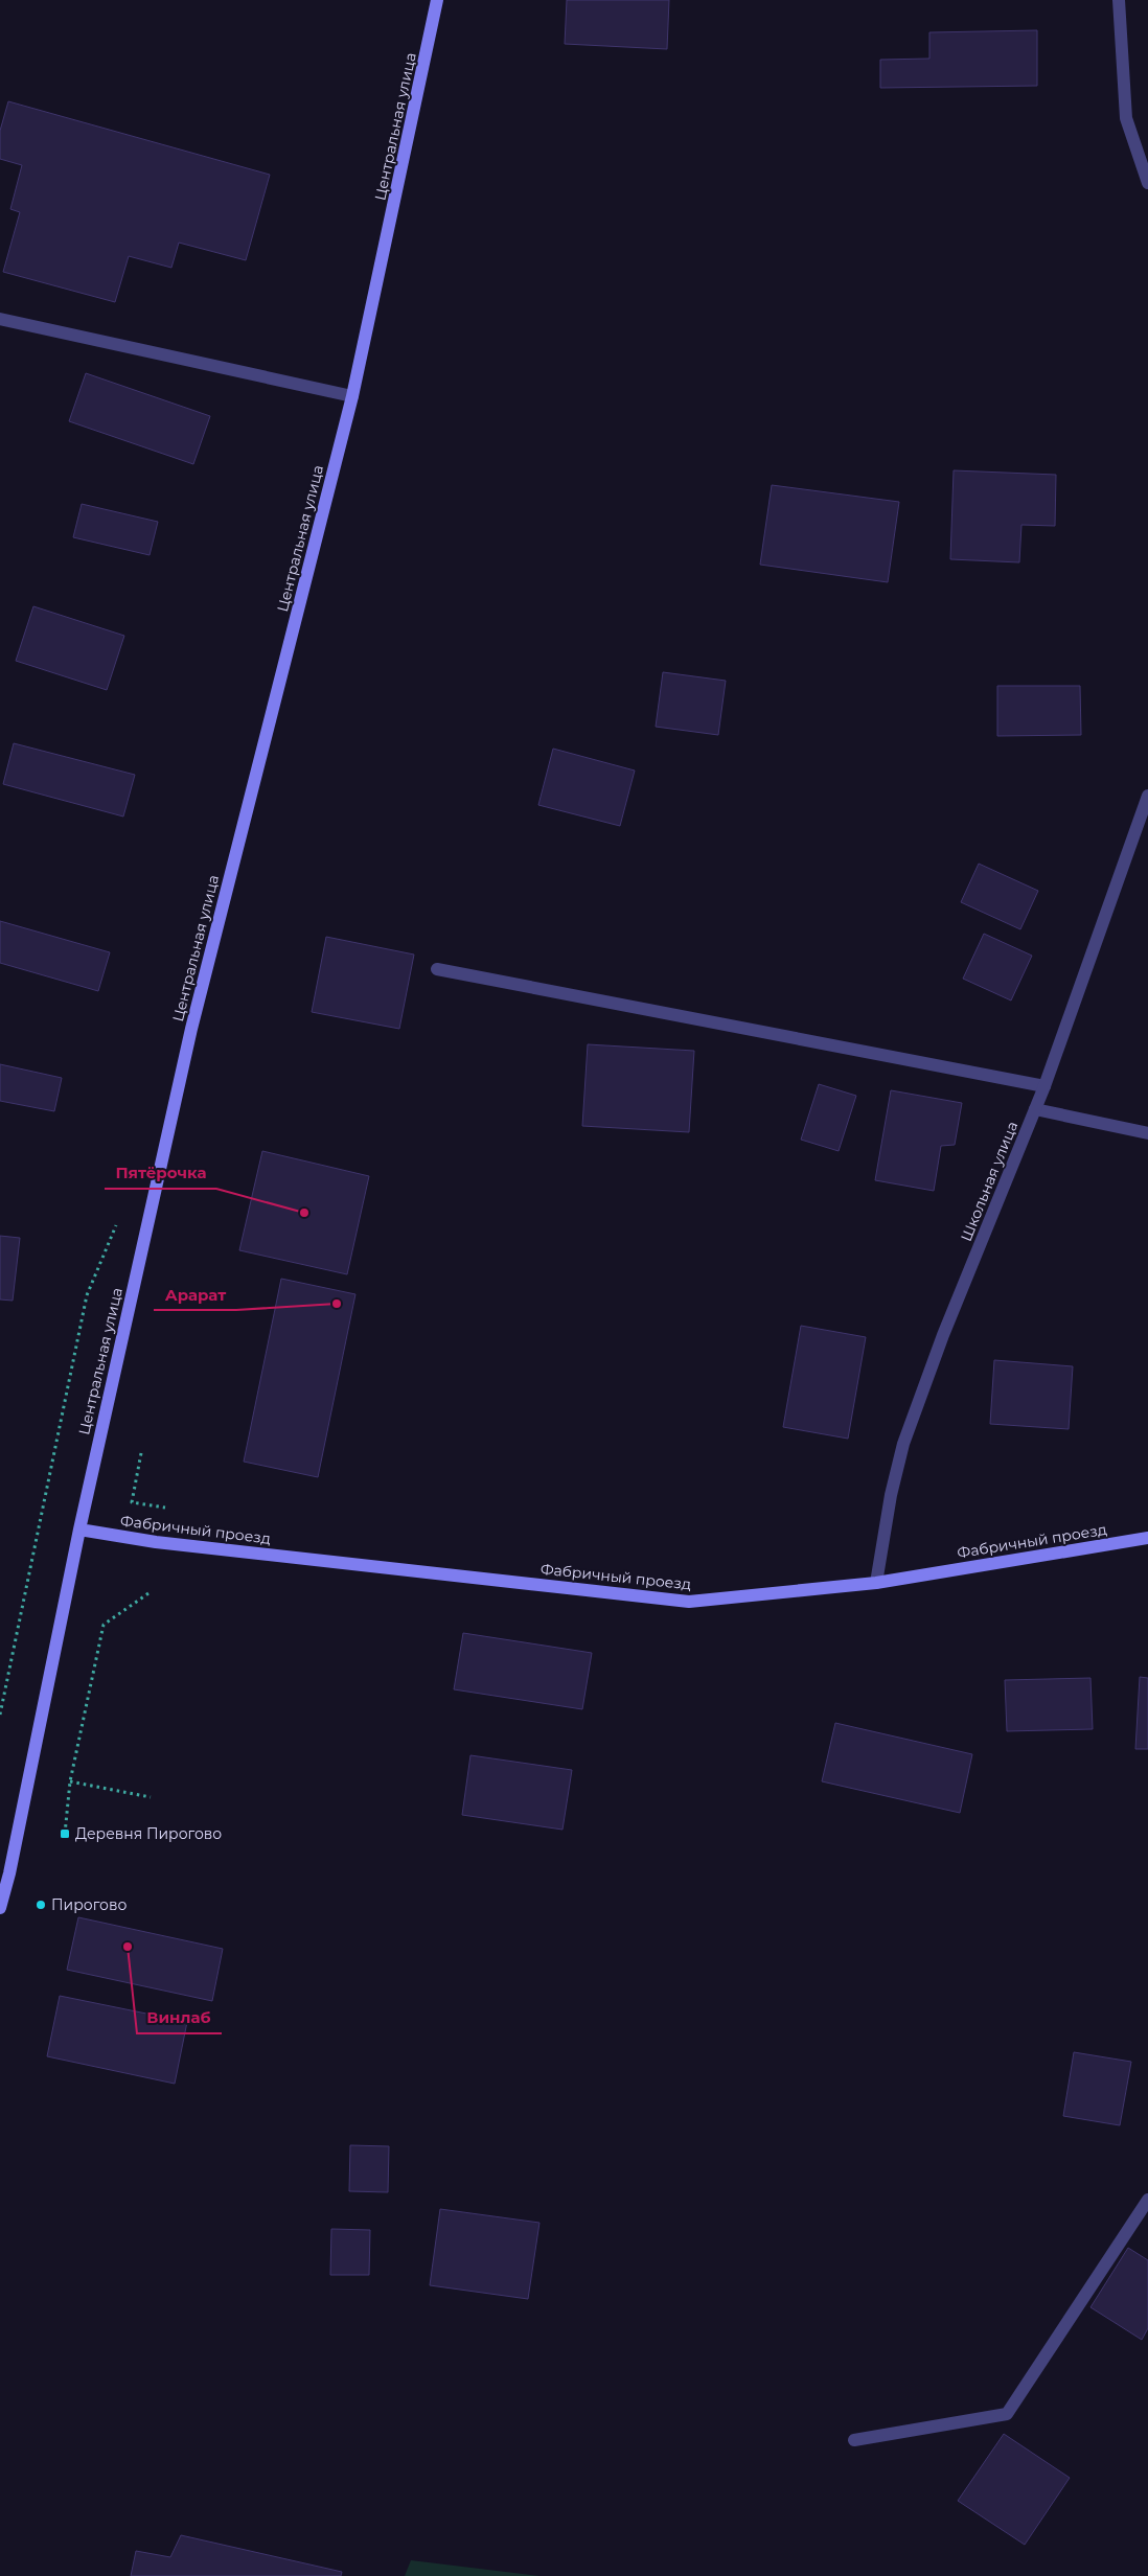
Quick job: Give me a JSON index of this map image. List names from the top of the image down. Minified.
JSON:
{"streets":{"street":["Центральная улица","Школьная улица","Фабричный проезд"]},"crossings":[["Центральная улица","Фабричный проезд"],["Школьная улица","Фабричный проезд"]],"places":{"other":["Пятёрочка","Арарат","Пирогово","Винлаб"],"transit":["Деревня Пирогово"]}}
